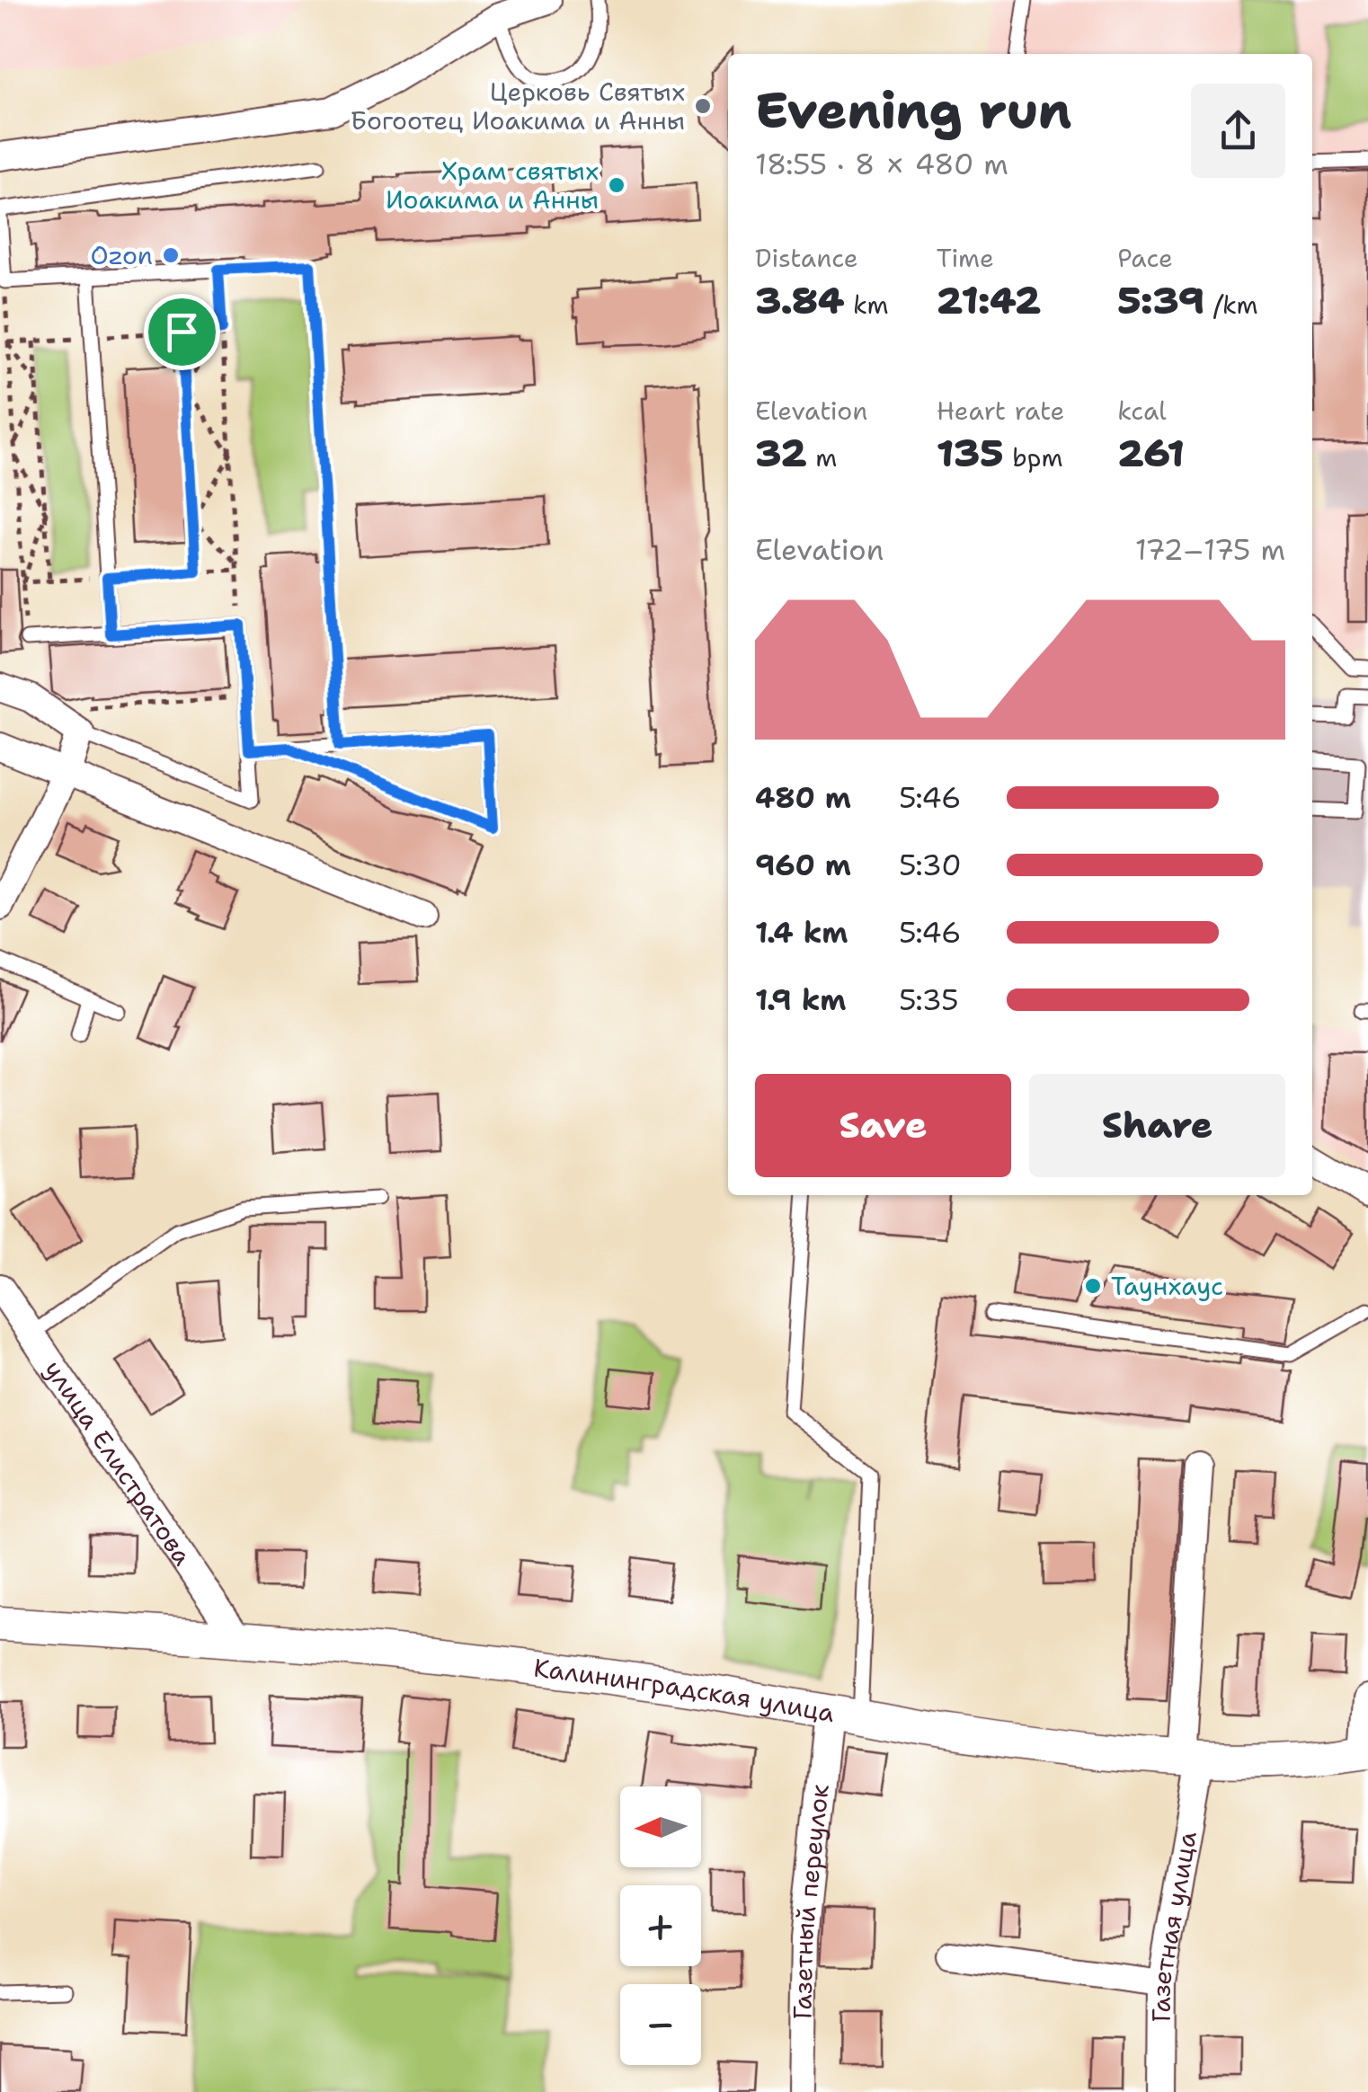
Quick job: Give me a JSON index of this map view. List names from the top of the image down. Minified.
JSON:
{"streets":{"street":["улица Елистратова","Калининградская улица","Газетный переулок","Газетная улица"]},"crossings":[["улица Елистратова","Калининградская улица"],["Калининградская улица","Газетный переулок"],["Калининградская улица","Газетная улица"]],"places":["Церковь Святых Богоотец Иоакима и Анны","Храм святых Иоакима и Анны","Ozon","Таунхаус"],"north":"left","page":{"heading":["Evening run","18:55 · 8 × 480 m"],"stats":[["Distance","3.84 km"],["Time","21:42"],["Pace","5:39 /km"],["Elevation","32 m"],["Heart rate","135 bpm"],["kcal","261"]],"chart":["Elevation","172–175 m"],"list":[{"name":"480 m","note":"5:46"},{"name":"960 m","note":"5:30"},{"name":"1.4 km","note":"5:46"},{"name":"1.9 km","note":"5:35"}],"buttons":["Save","Share"],"map_buttons":["+","−"]}}
